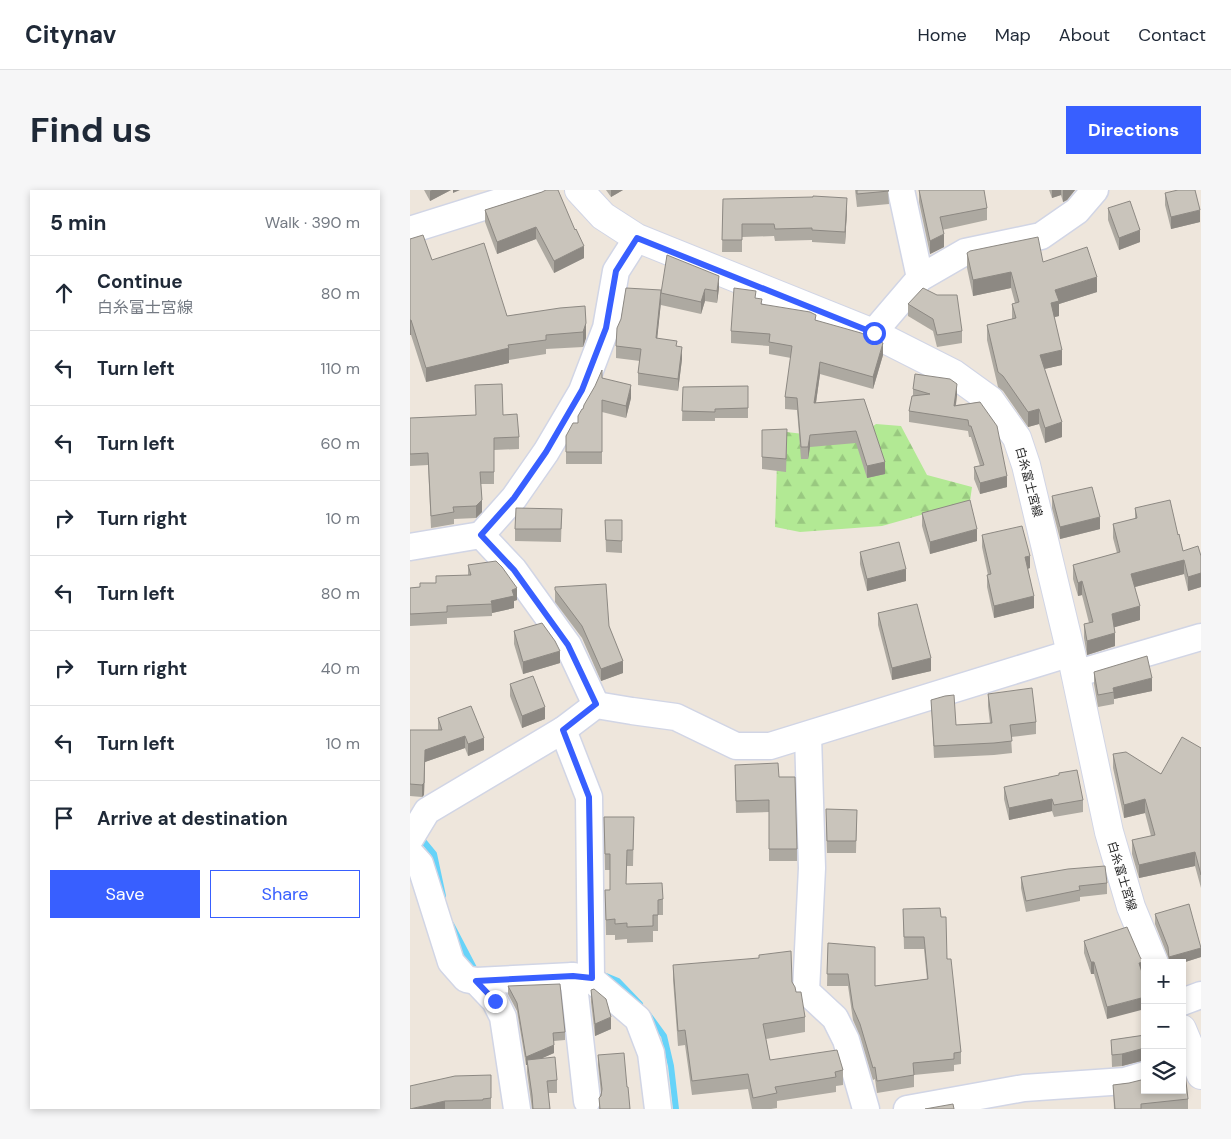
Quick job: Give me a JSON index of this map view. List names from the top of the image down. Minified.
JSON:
{"streets":{"main road":["白糸富士宮線"]},"page":{"header":"Citynav","nav":["Home","Map","About","Contact"],"buttons":["Directions",["Save","Share"]],"title":"Find us","heading":["5 min","Walk · 390 m"],"list":[["Continue","白糸富士宮線","80 m"],["Turn left","110 m"],["Turn left","60 m"],["Turn right","10 m"],["Turn left","80 m"],["Turn right","40 m"],["Turn left","10 m"],"Arrive at destination"],"map_buttons":["+","−"]}}
